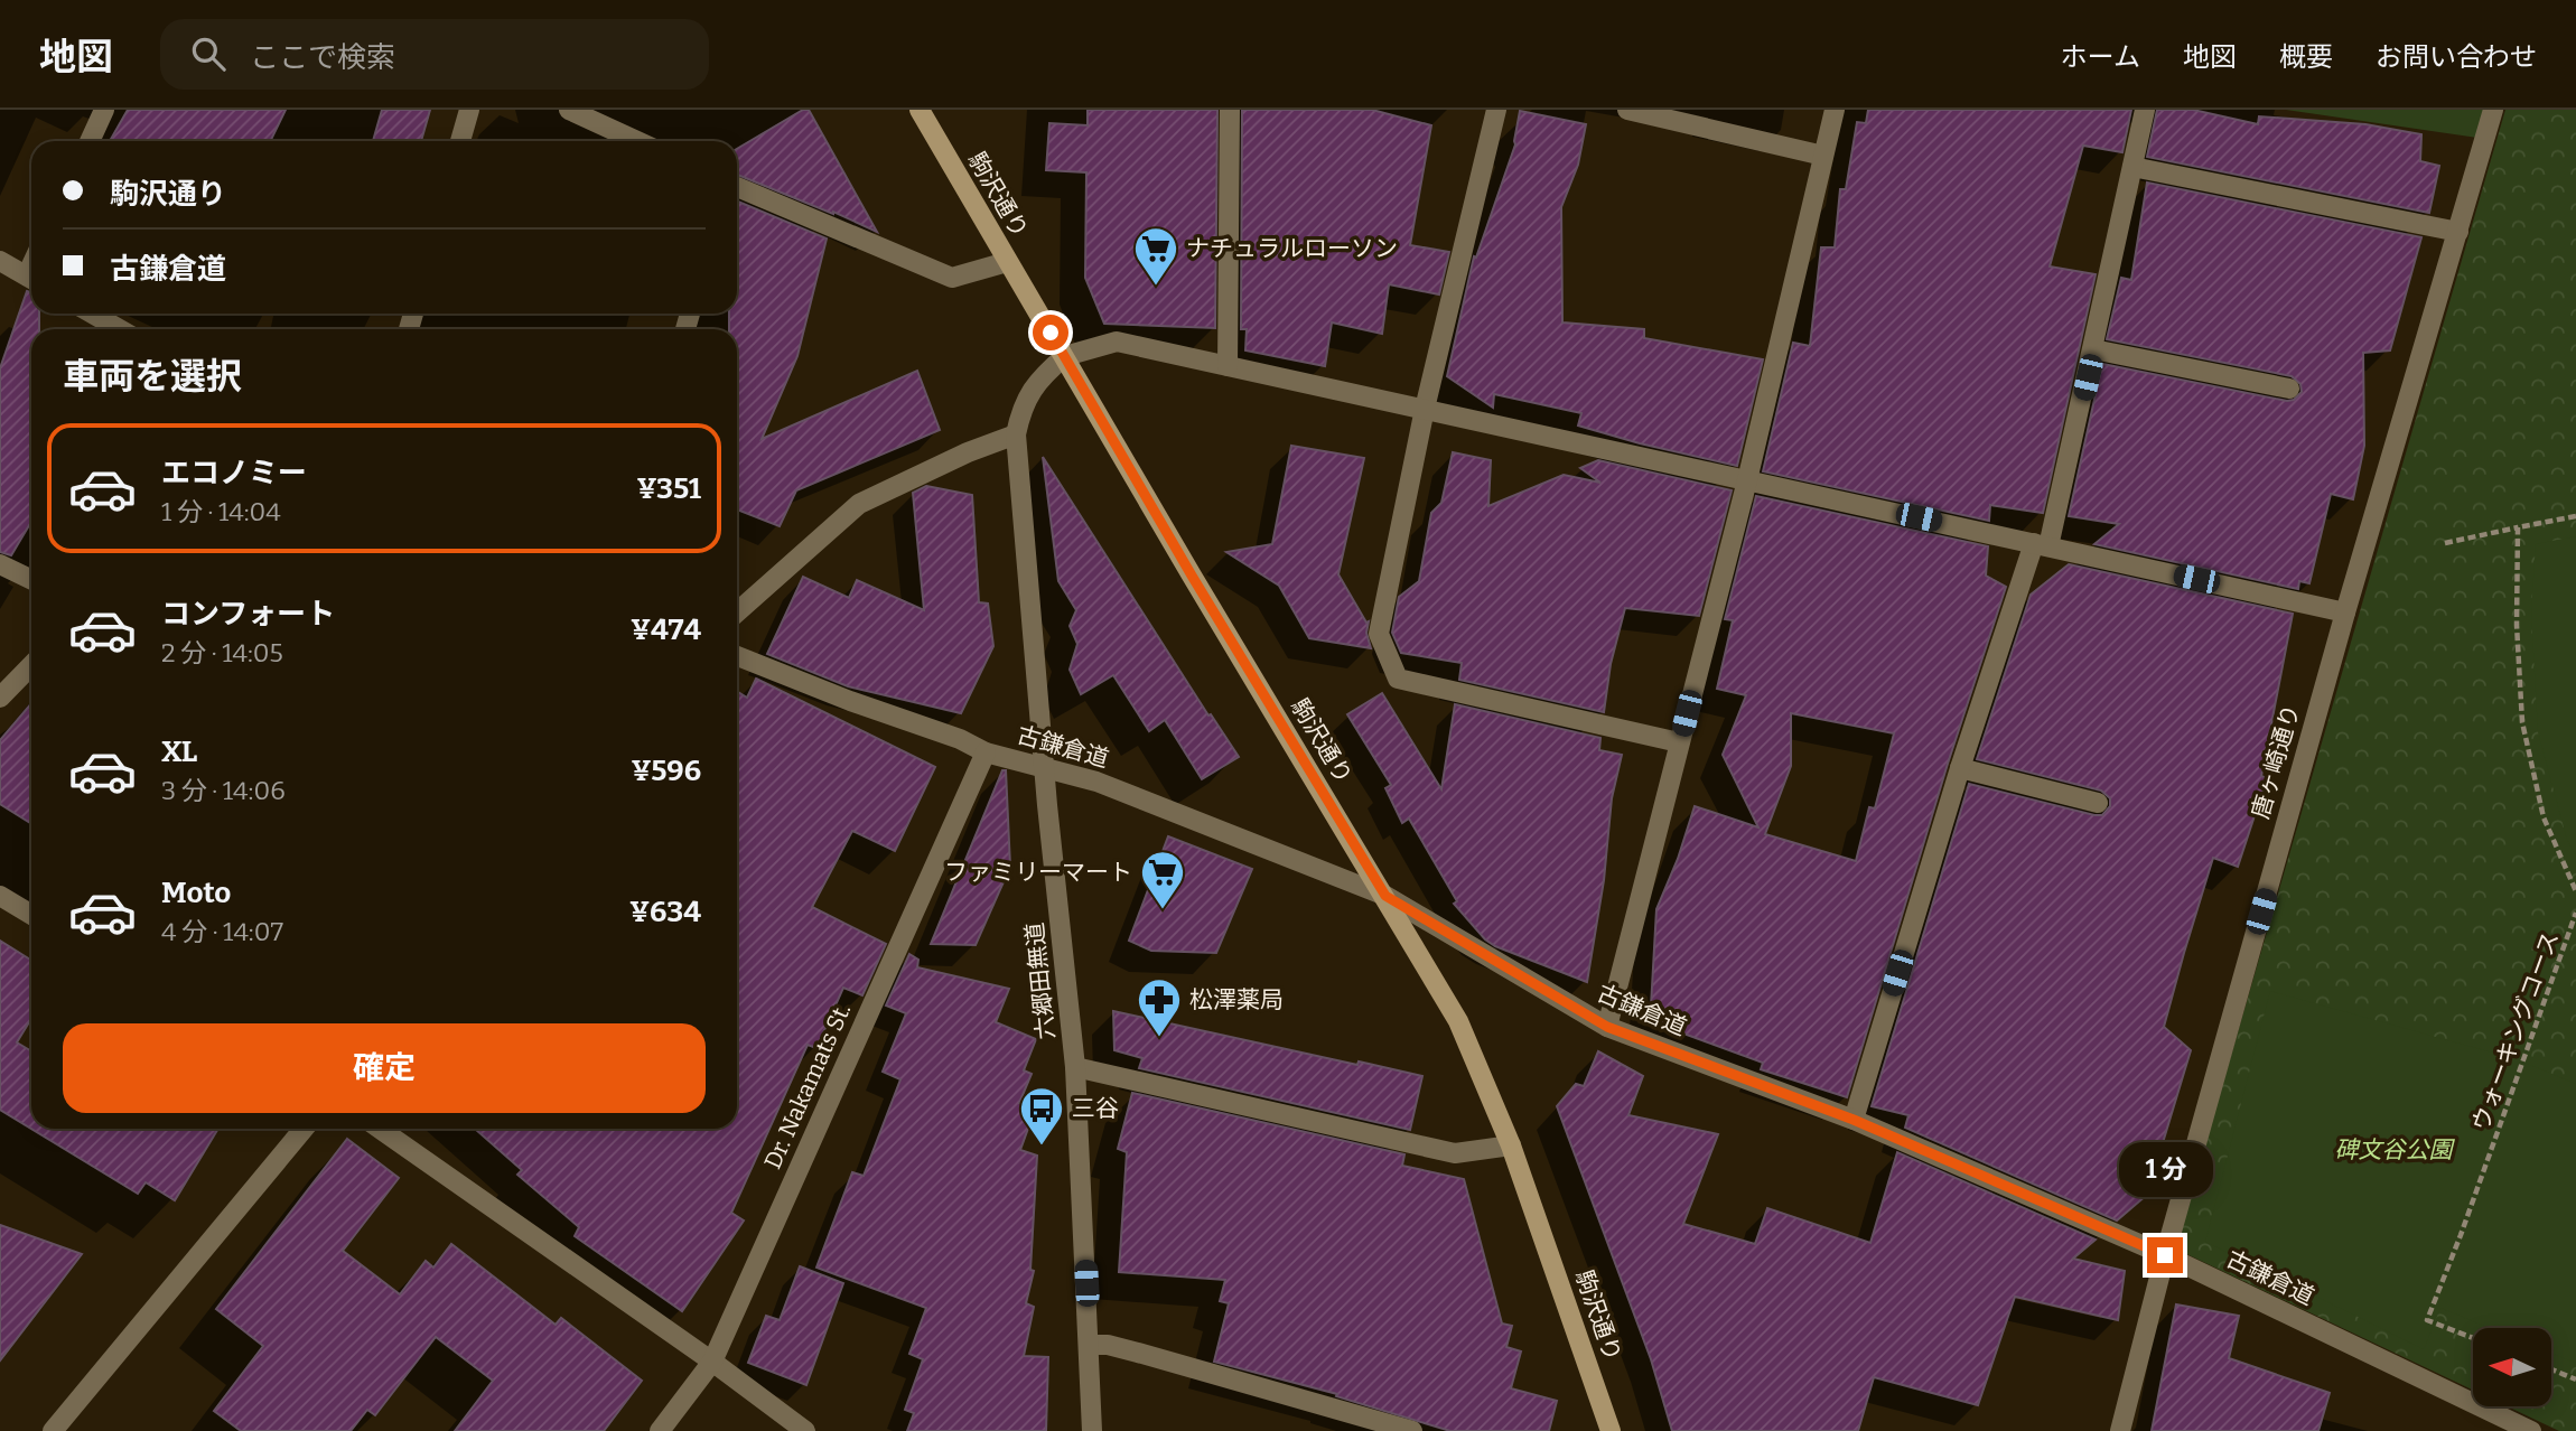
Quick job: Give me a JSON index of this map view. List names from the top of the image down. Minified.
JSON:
{"streets":{"main road":["駒沢通り"],"street":["古鎌倉道","唐ヶ崎通り","六郷田無道","Dr. Nakamats St."],"path":["ウォーキングコース"]},"crossings":[["駒沢通り","古鎌倉道"],["駒沢通り","六郷田無道"],["古鎌倉道","唐ヶ崎通り"],["古鎌倉道","六郷田無道"],["古鎌倉道","Dr. Nakamats St."]],"parks":["碑文谷公園"],"places":{"supermarket":["ナチュラルローソン","ファミリーマート"],"pharmacy":["松澤薬局"],"bus stop":["三谷"]},"north":"left","page":{"header":"地図","search":"ここで検索","nav":["ホーム","地図","概要","お問い合わせ"],"banner":["駒沢通り","古鎌倉道"],"heading":"車両を選択","list":[{"name":"エコノミー","note":"1 分 · 14:04","value":"¥351"},{"name":"コンフォート","note":"2 分 · 14:05","value":"¥474"},{"name":"XL","note":"3 分 · 14:06","value":"¥596"},{"name":"Moto","note":"4 分 · 14:07","value":"¥634"}],"buttons":"確定","bubble":"1 分"}}
